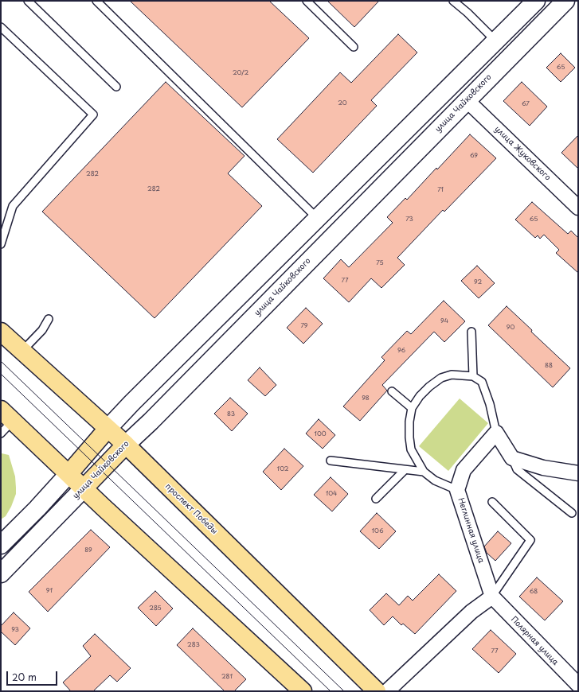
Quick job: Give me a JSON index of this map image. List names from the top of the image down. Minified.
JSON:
{"streets":{"main road":["улица Чайковского","проспект Победы"],"street":["улица Жуковского","Неглинная улица","Полярная улица"]},"crossings":[["улица Чайковского","улица Жуковского"],["улица Чайковского","проспект Победы"],["Неглинная улица","Полярная улица"]],"house_numbers":["65","20/2","20","67","69","282","282","71","73","65","75","77","92","94","79","90","96","88","98","83","100","102","104","106","89","91","68","285","93","283","77","281"],"scale_bar":"20 m"}
